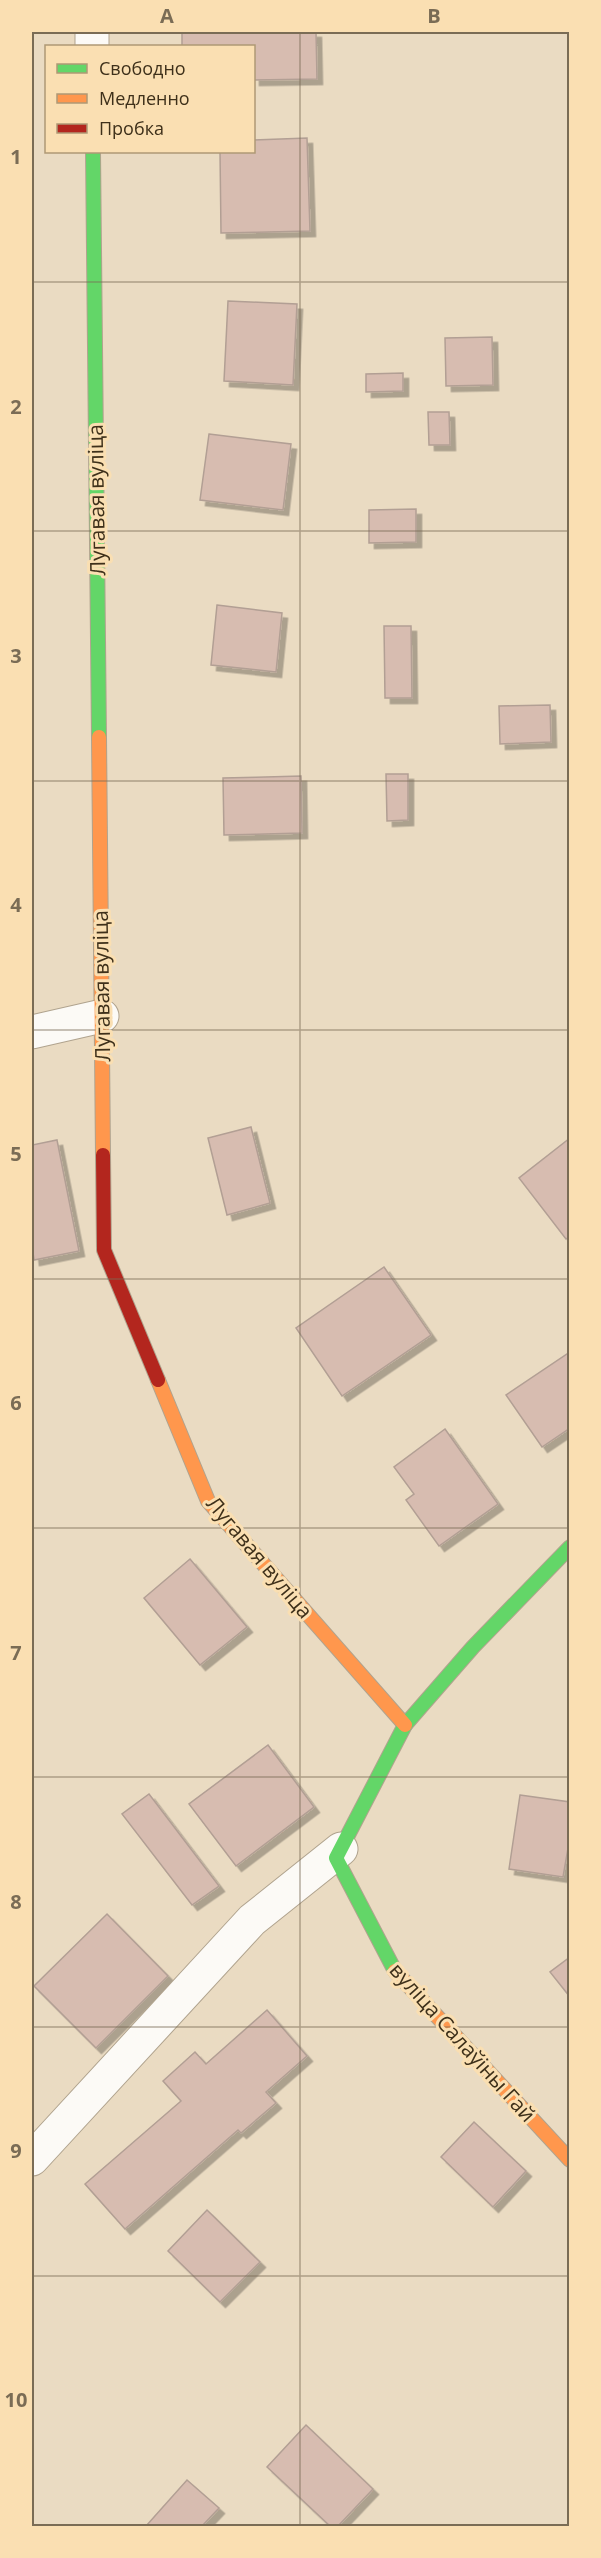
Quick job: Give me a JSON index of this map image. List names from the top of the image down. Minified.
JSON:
{"streets":{"street":["Лугавая вуліца","вуліца Салаўіны Гай"]},"legend":["Свободно","Медленно","Пробка"],"grid":{"columns":["A","B"],"rows":["1","2","3","4","5","6","7","8","9","10"]}}
